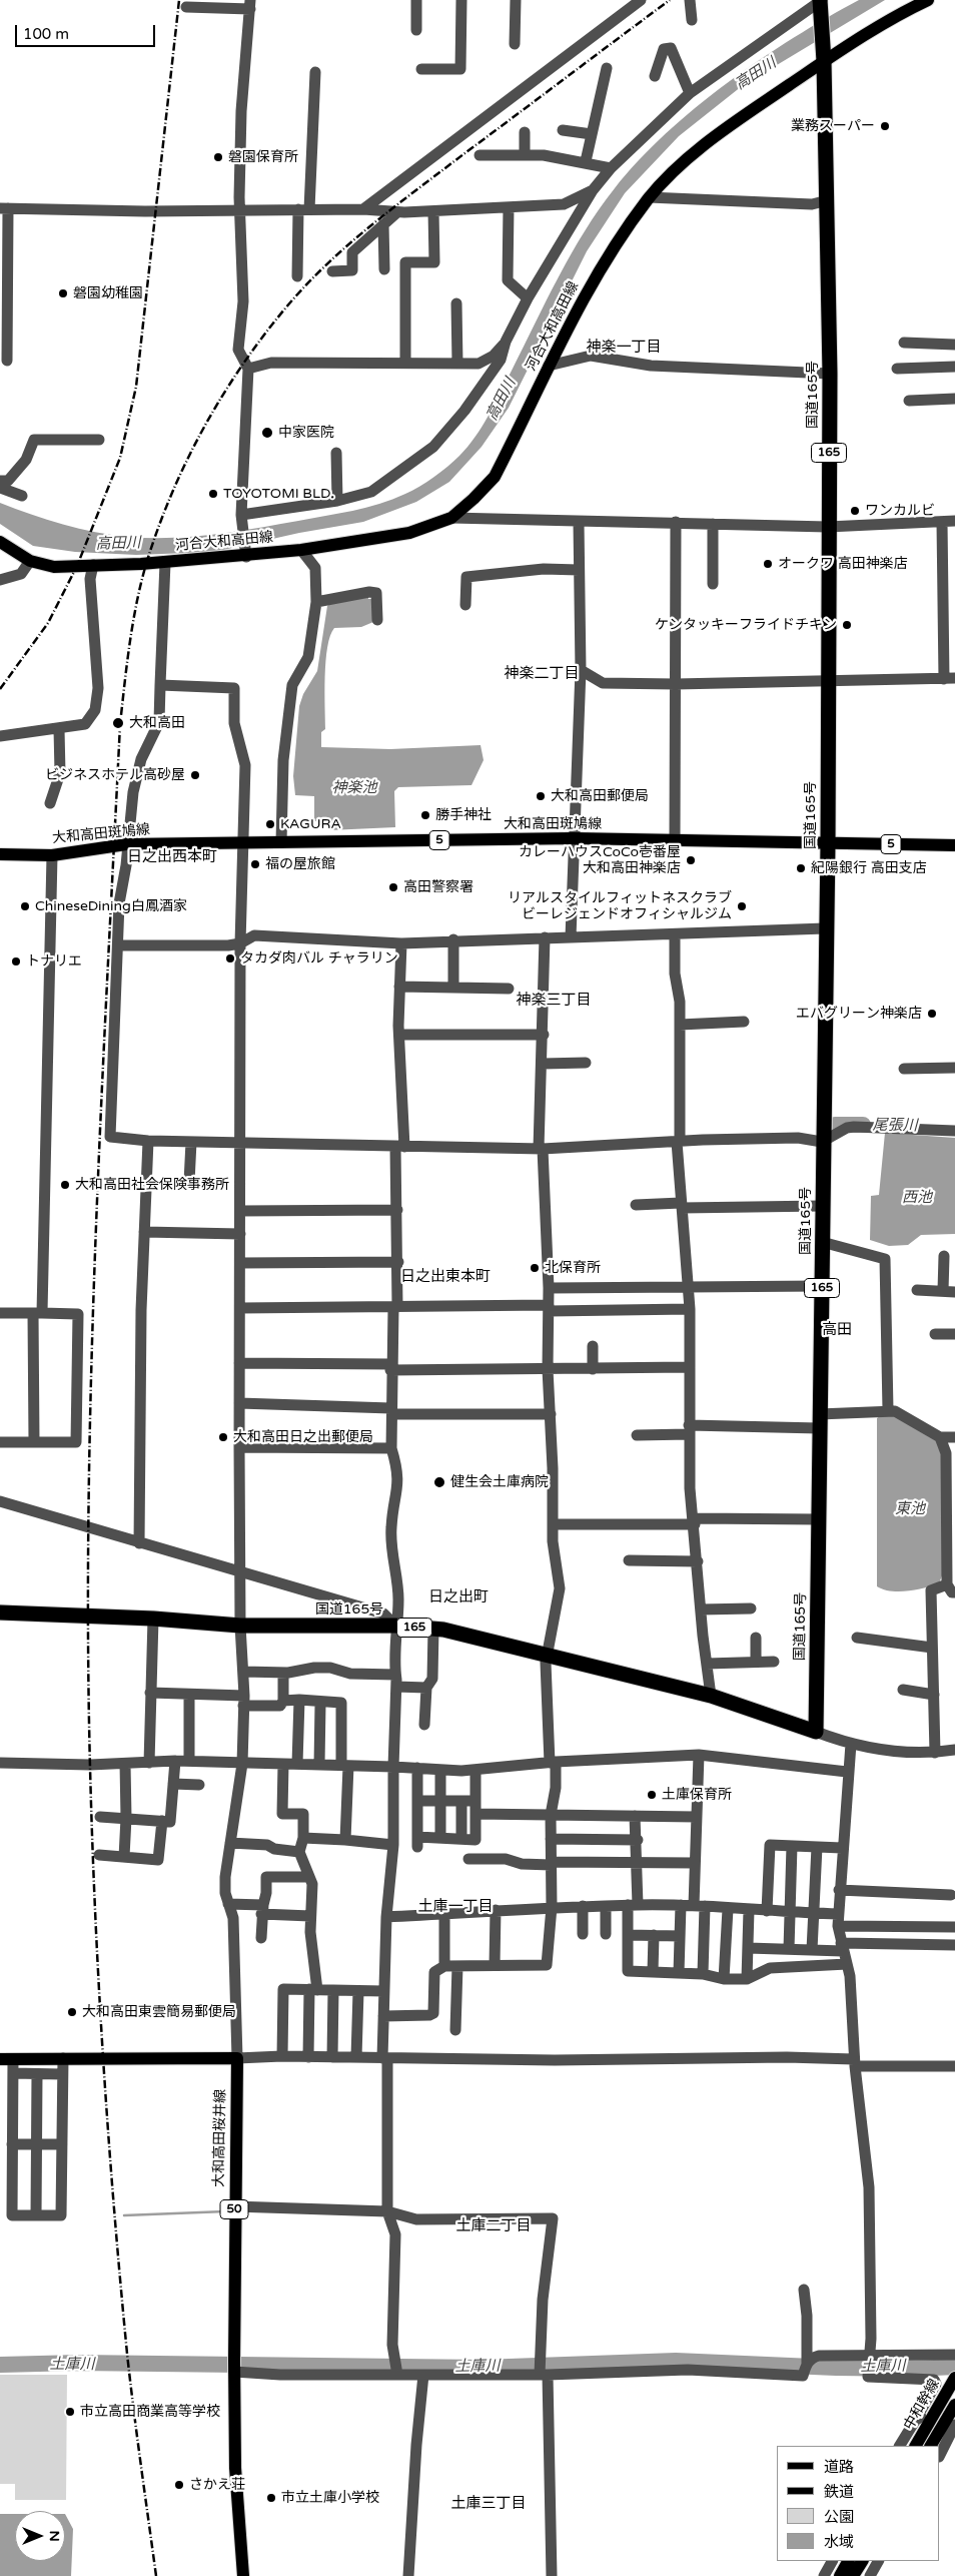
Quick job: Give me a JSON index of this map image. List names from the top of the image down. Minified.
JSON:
{"streets":{"highway":["国道165号","165"],"main road":["河合大和高田線","大和高田斑鳩線","5","大和高田桜井線","50","中和幹線"]},"crossings":[["河合大和高田線","国道165号"],["国道165号","大和高田斑鳩線"]],"districts":["神楽一丁目","神楽二丁目","日之出西本町","神楽三丁目","日之出東本町","高田","日之出町","土庫一丁目","土庫二丁目","土庫三丁目"],"water":["高田川","神楽池","尾張川","西池","東池","土庫川"],"places":["業務スーパー","磐園保育所","磐園幼稚園","中家医院","TOYOTOMI BLD.","ワンカルビ","オークワ 高田神楽店","ケンタッキーフライドチキン","大和高田","ビジネスホテル高砂屋","大和高田郵便局","勝手神社","KAGURA","カレーハウスCoCo壱番屋 大和高田神楽店","福の屋旅館","紀陽銀行 高田支店","高田警察署","ChineseDining白鳳酒家","リアルスタイルフィットネスクラブ ビーレジェンドオフィシャルジム","タカダ肉バル チャラリン","トナリエ","エバグリーン神楽店","大和高田社会保険事務所","北保育所","大和高田日之出郵便局","健生会土庫病院","土庫保育所","大和高田東雲簡易郵便局","市立高田商業高等学校","さかえ荘","市立土庫小学校"],"legend":["道路","鉄道","公園","水域"],"scale_bar":"100 m","north":"right"}
